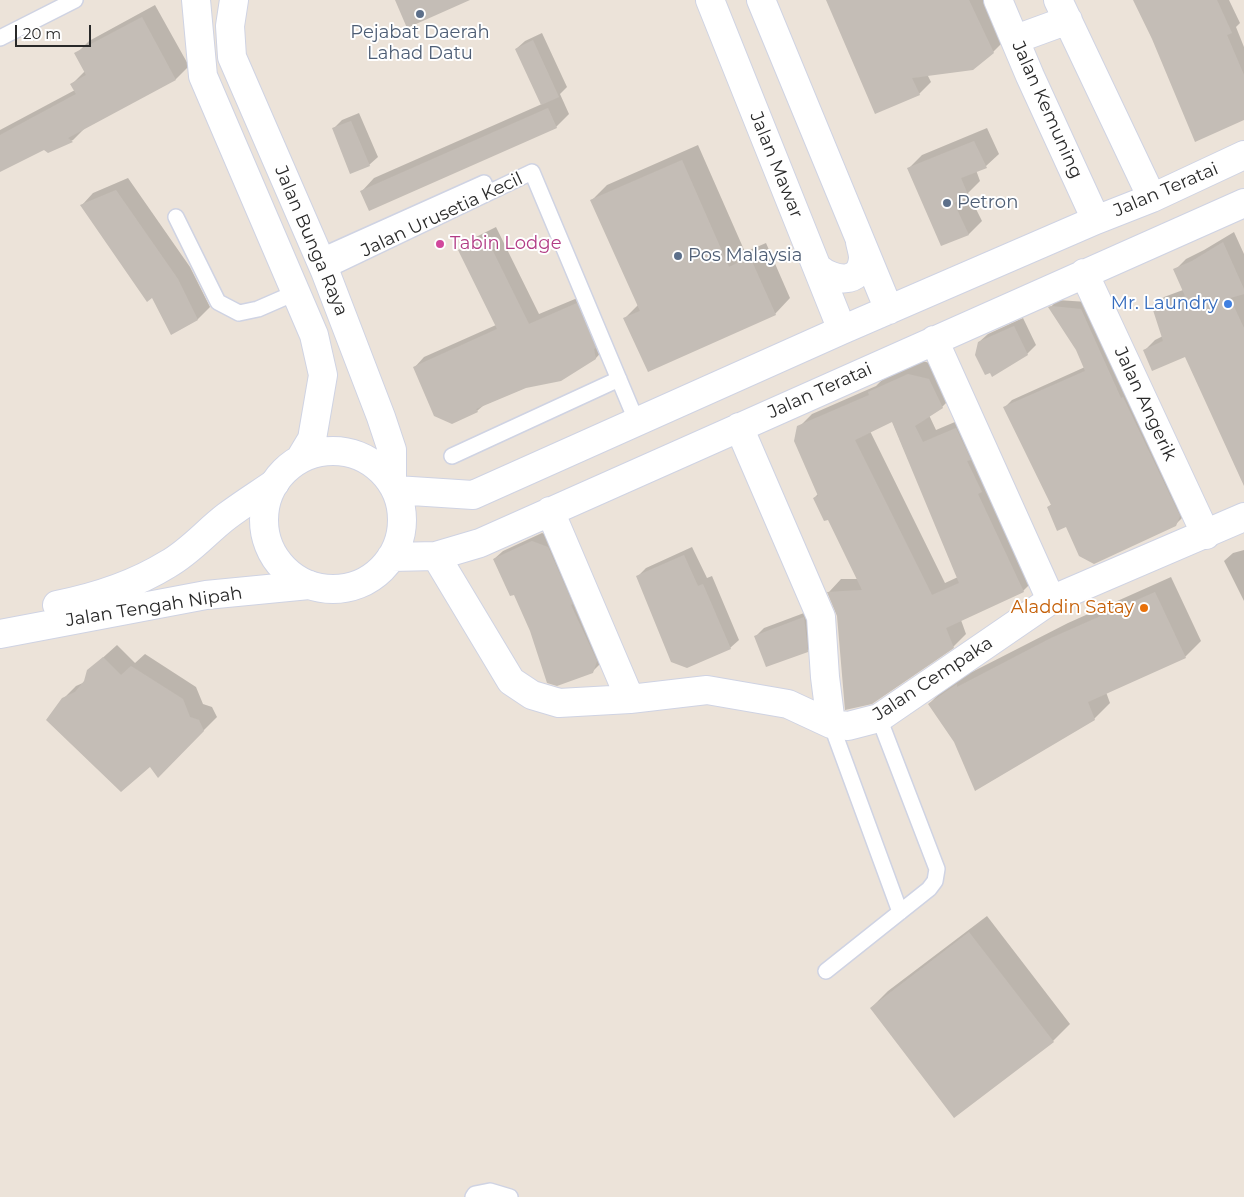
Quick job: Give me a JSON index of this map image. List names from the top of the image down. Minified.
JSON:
{"streets":{"street":["Jalan Kemuning","Jalan Mawar","Jalan Teratai","Jalan Bunga Raya","Jalan Angerik","Jalan Tengah Nipah","Jalan Cempaka"],"lane":["Jalan Urusetia Kecil"]},"crossings":[["Jalan Kemuning","Jalan Teratai"],["Jalan Mawar","Jalan Teratai"],["Jalan Teratai","Jalan Urusetia Kecil"],["Jalan Teratai","Jalan Bunga Raya"],["Jalan Teratai","Jalan Angerik"],["Jalan Teratai","Jalan Tengah Nipah"],["Jalan Teratai","Jalan Cempaka"],["Jalan Urusetia Kecil","Jalan Bunga Raya"],["Jalan Bunga Raya","Jalan Tengah Nipah"],["Jalan Angerik","Jalan Cempaka"]],"places":["Pejabat Daerah Lahad Datu","Petron","Tabin Lodge","Pos Malaysia","Mr. Laundry","Aladdin Satay"],"scale_bar":"20 m"}
